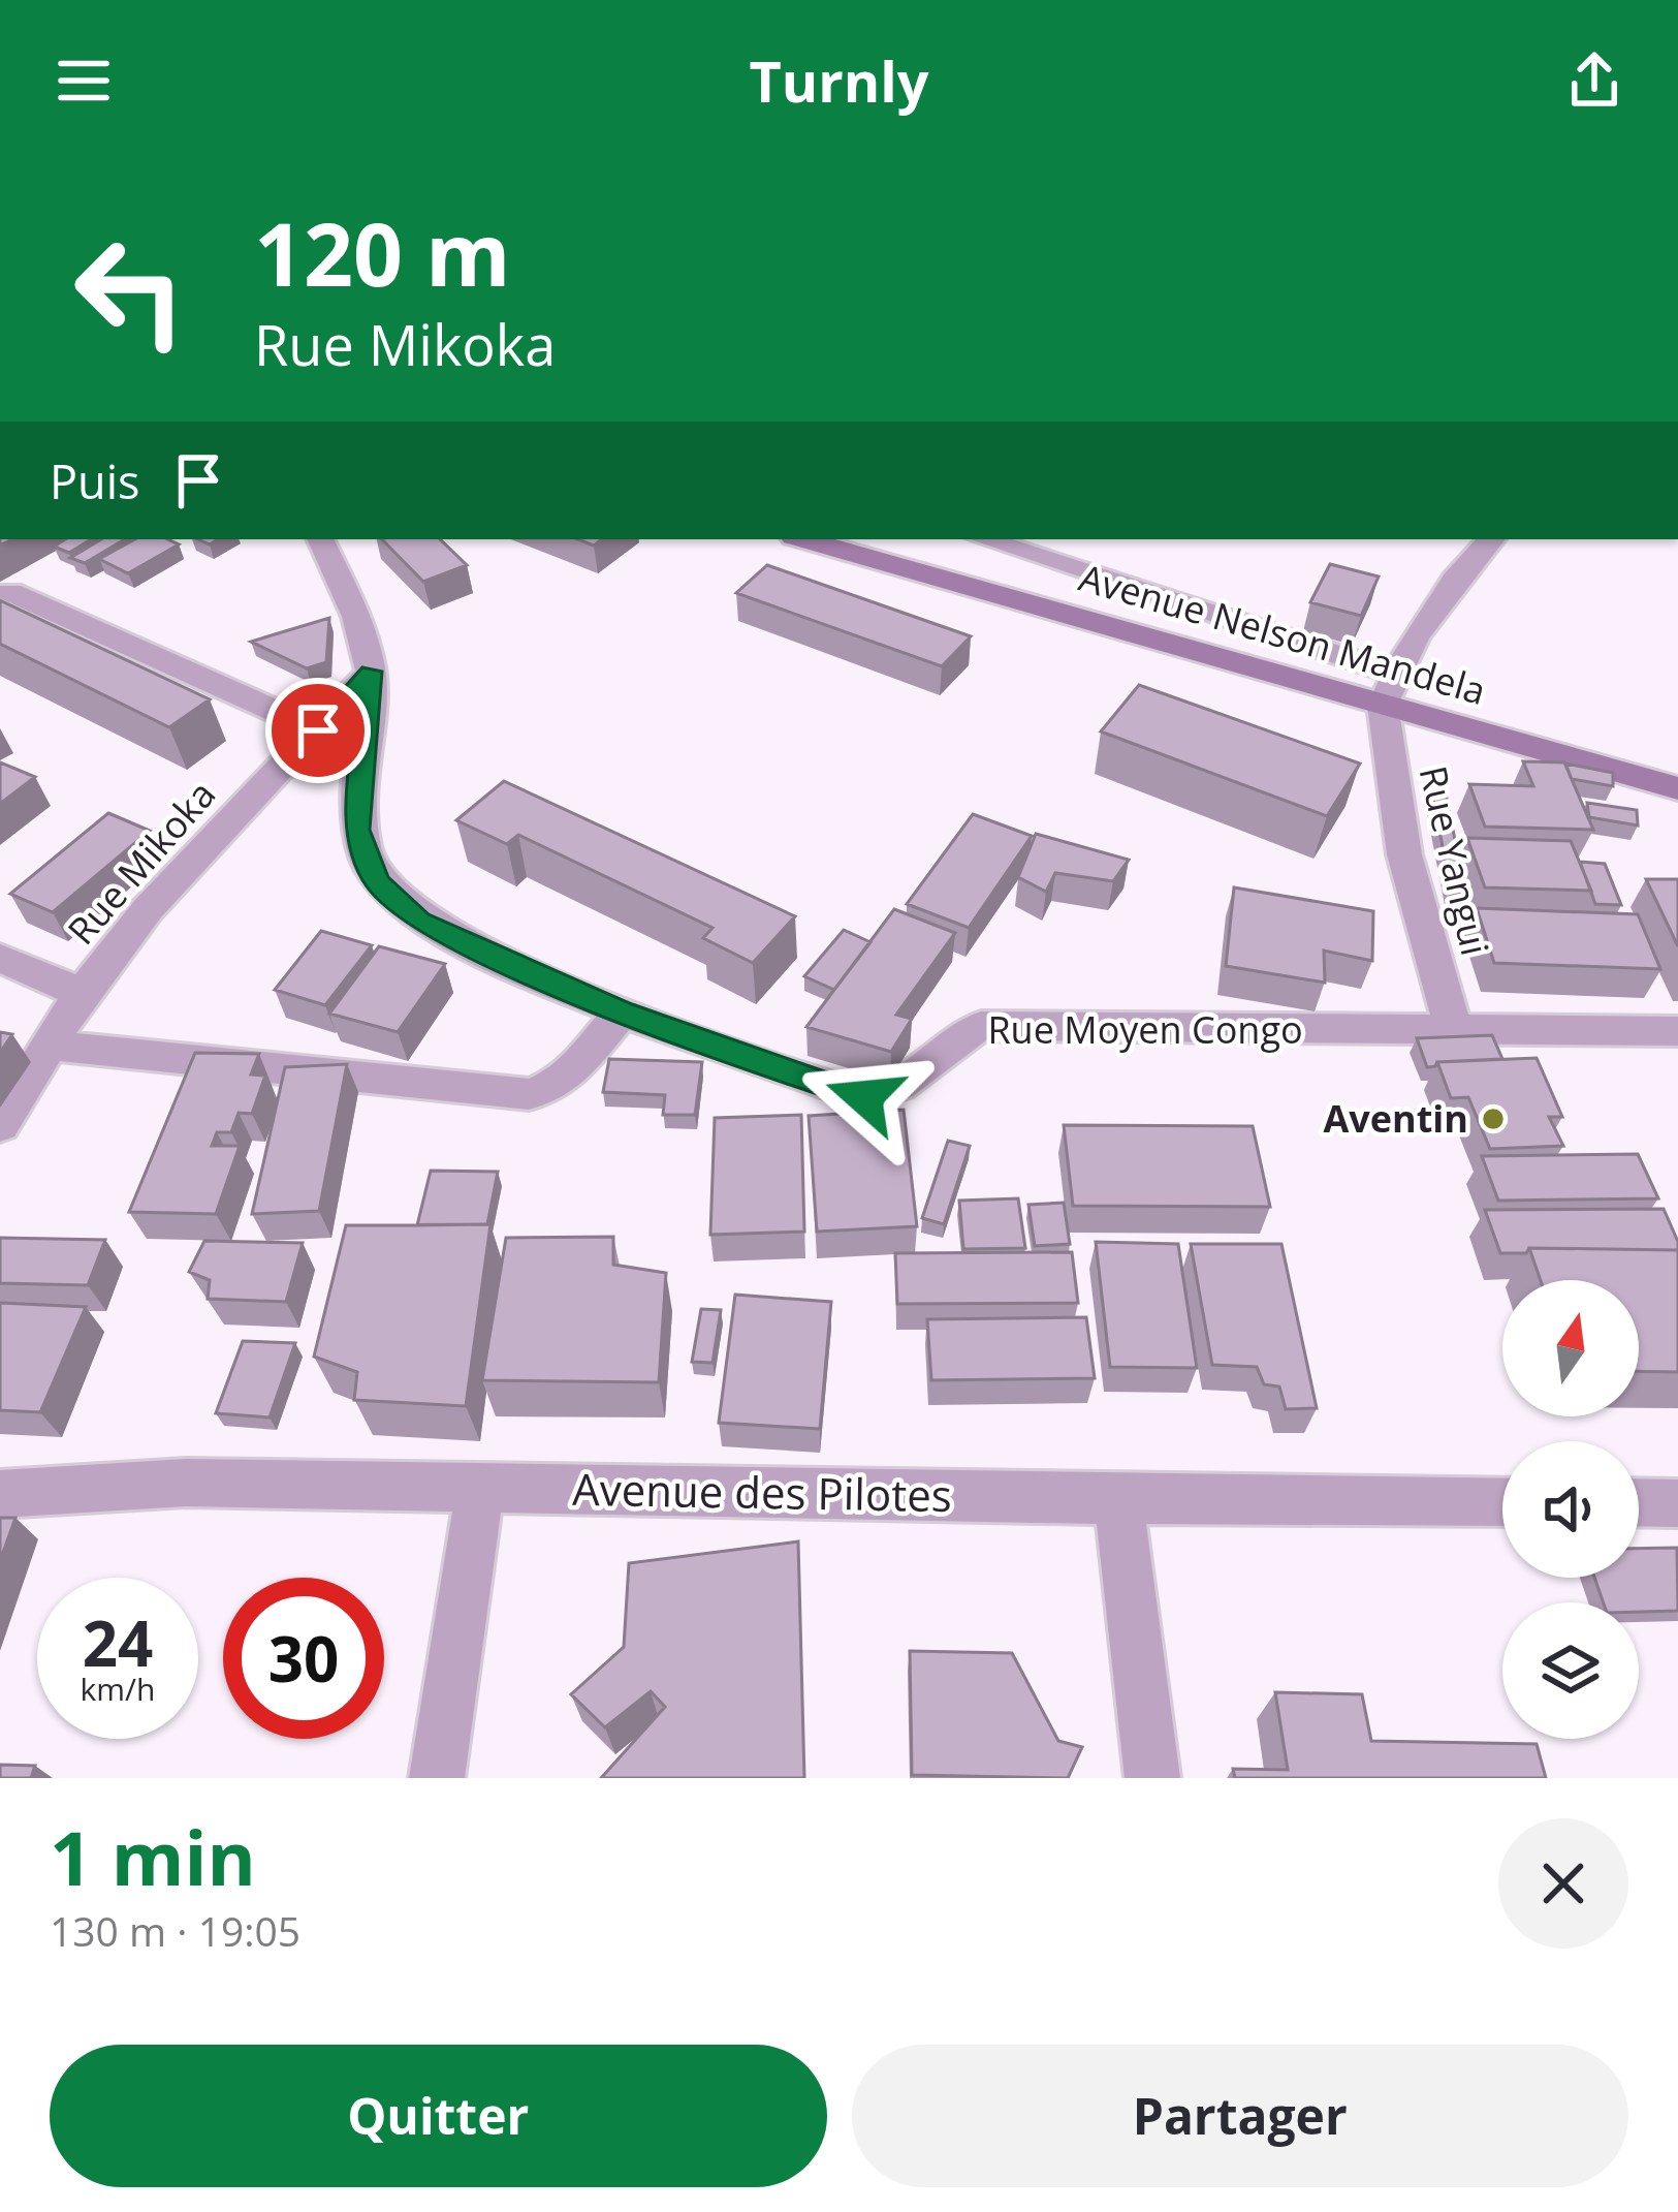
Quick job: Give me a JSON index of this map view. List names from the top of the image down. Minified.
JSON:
{"streets":{"street":["Avenue Nelson Mandela","Rue Yangui","Rue Mikoka","Rue Moyen Congo","Avenue des Pilotes"]},"crossings":[["Avenue Nelson Mandela","Rue Yangui"],["Rue Yangui","Rue Moyen Congo"],["Rue Mikoka","Rue Moyen Congo"]],"places":["Aventin"],"north":"top","page":{"header":"Turnly","turn":["120 m","Rue Mikoka"],"then":"Puis","speed":"24 km/h","limit":"30","heading":["1 min","130 m · 19:05"],"buttons":["Quitter","Partager"]}}
